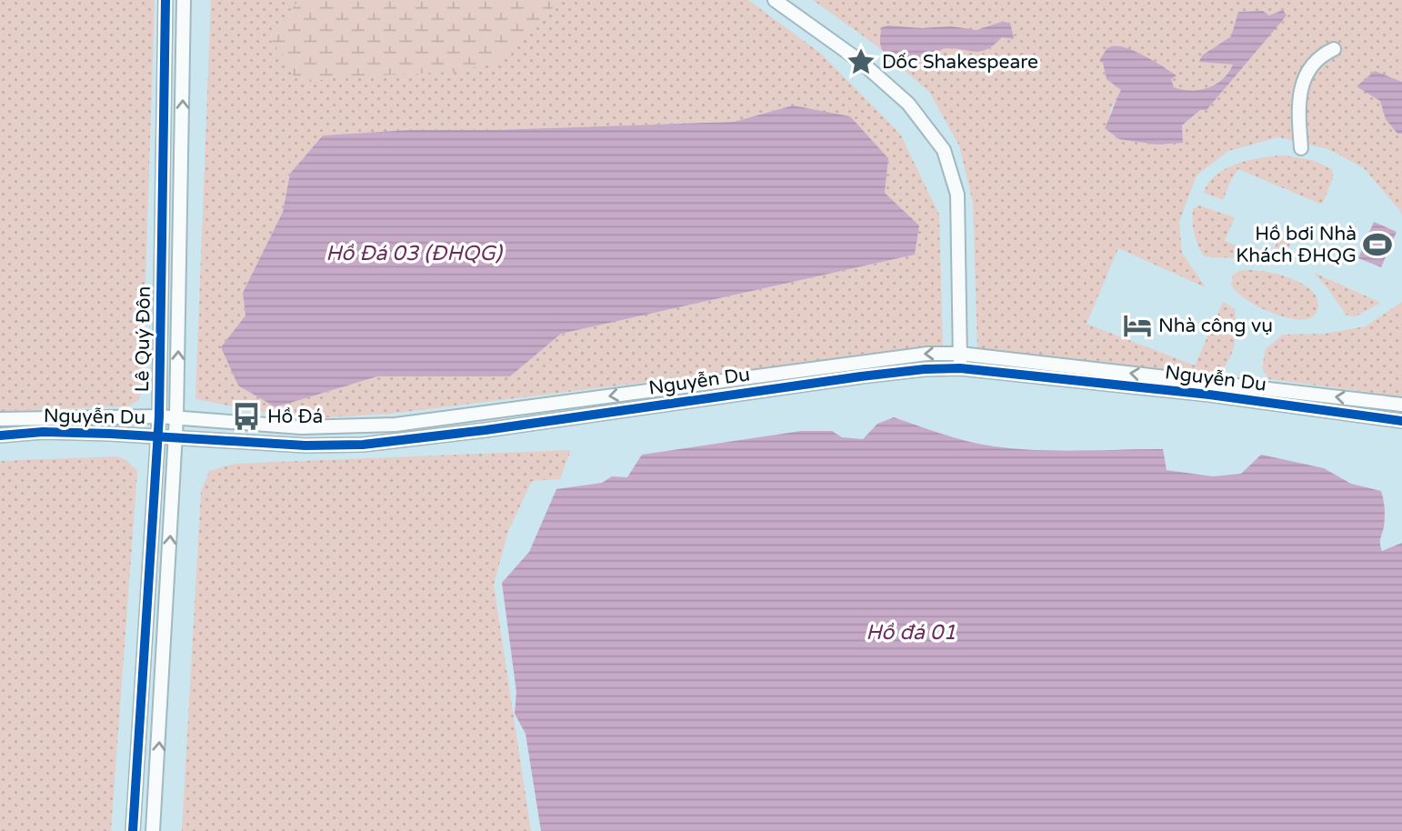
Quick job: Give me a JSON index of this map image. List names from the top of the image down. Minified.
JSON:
{"streets":{"street":["Lê Quý Đôn","Nguyễn Du"]},"crossings":[["Lê Quý Đôn","Nguyễn Du"]],"water":["Hồ Đá 03 (ĐHQG)","Hồ đá 01"],"places":{"place":["Dốc Shakespeare"],"sports":["Hồ bơi Nhà Khách ĐHQG"],"hotel":["Nhà công vụ"],"bus stop":["Hồ Đá"]}}
